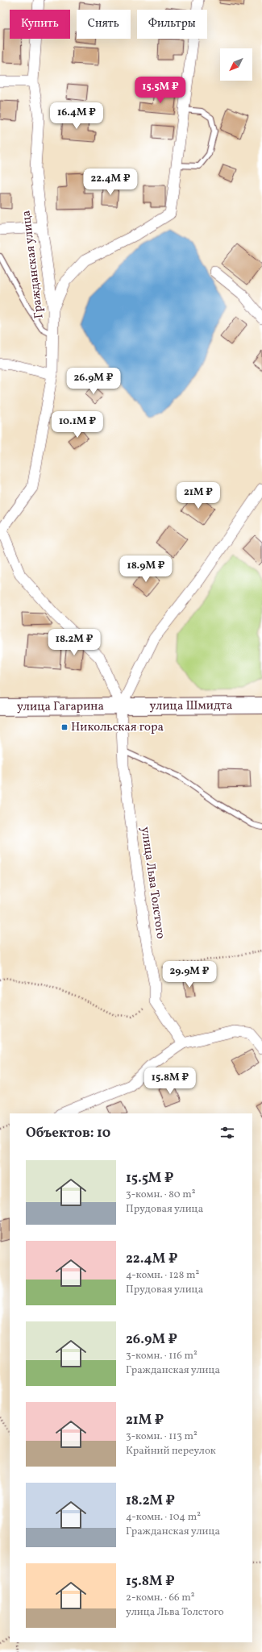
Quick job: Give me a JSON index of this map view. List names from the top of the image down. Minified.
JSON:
{"streets":{"main road":["улица Шмидта","улица Гагарина"],"street":["Гражданская улица","улица Льва Толстого"]},"crossings":[["Гражданская улица","улица Шмидта"],["Гражданская улица","улица Гагарина"],["Гражданская улица","улица Льва Толстого"],["улица Шмидта","улица Гагарина"],["улица Шмидта","улица Льва Толстого"],["улица Гагарина","улица Льва Толстого"]],"places":{"transit":["Никольская гора"]},"north":"bottom left","page":{"chip":["Купить","Снять","Фильтры"],"price":["15.5M ₽","16.4M ₽","22.4M ₽","26.9M ₽","10.1M ₽","21M ₽","18.9M ₽","18.2M ₽","29.9M ₽","15.8M ₽"],"heading":"Объектов: 10","list":[{"name":"15.5M ₽","note":"3-комн. · 80 m² · Прудовая улица"},{"name":"22.4M ₽","note":"4-комн. · 128 m² · Прудовая улица"},{"name":"26.9M ₽","note":"3-комн. · 116 m² · Гражданская улица"},{"name":"21M ₽","note":"3-комн. · 113 m² · Крайний переулок"},{"name":"18.2M ₽","note":"4-комн. · 104 m² · Гражданская улица"},{"name":"15.8M ₽","note":"2-комн. · 66 m² · улица Льва Толстого"}]}}
